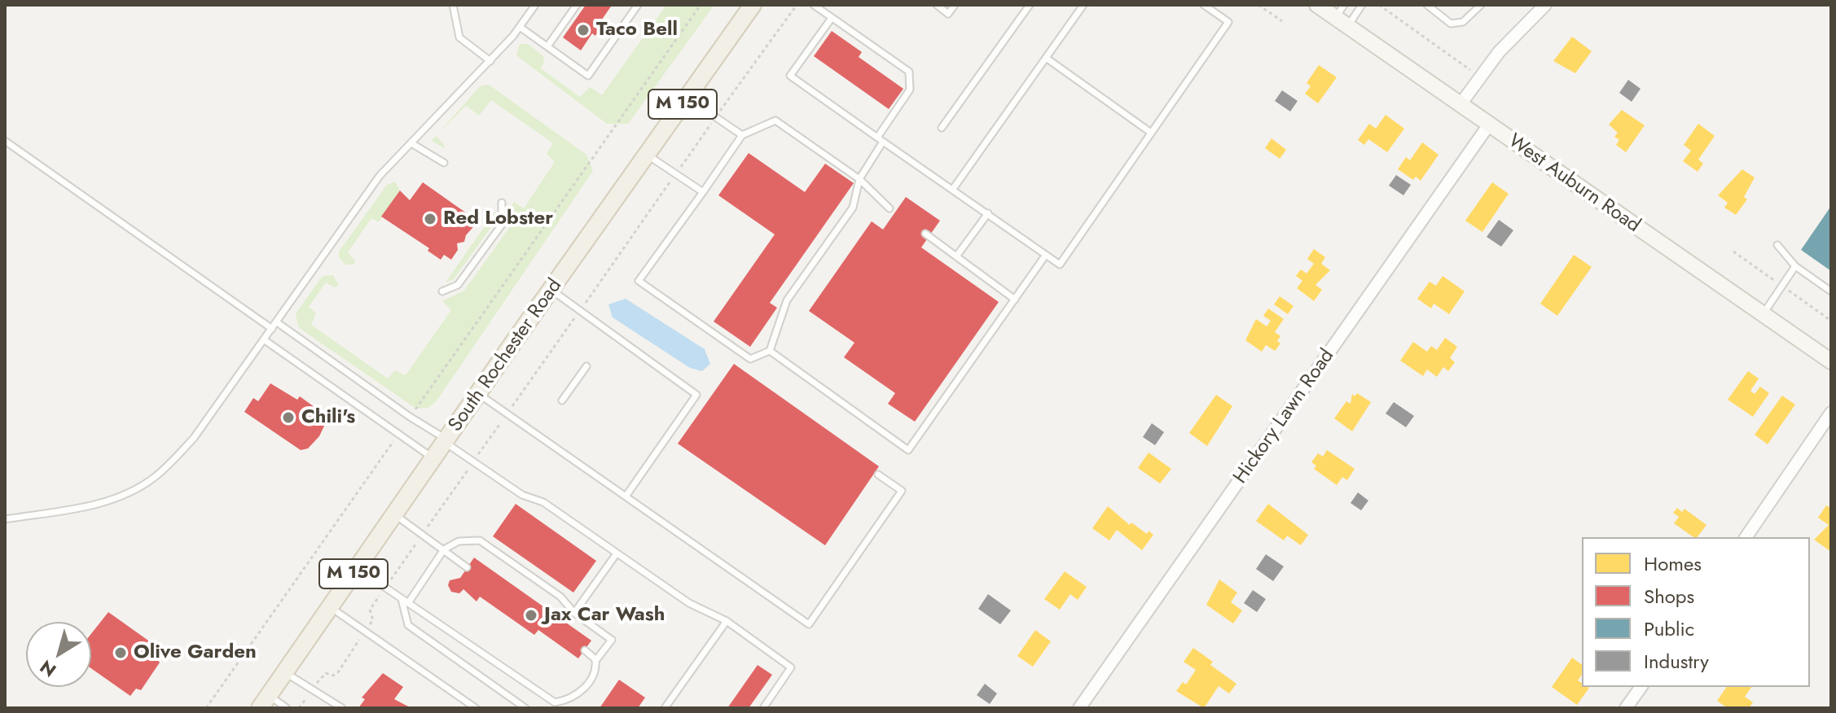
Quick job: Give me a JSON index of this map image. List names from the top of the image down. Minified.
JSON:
{"streets":{"main road":["M 150","West Auburn Road","South Rochester Road"],"street":["Hickory Lawn Road"]},"crossings":[["West Auburn Road","Hickory Lawn Road"]],"places":["Taco Bell","Red Lobster","Chili's","Jax Car Wash","Olive Garden"],"legend":["Homes","Shops","Public","Industry"],"north":"bottom left"}
